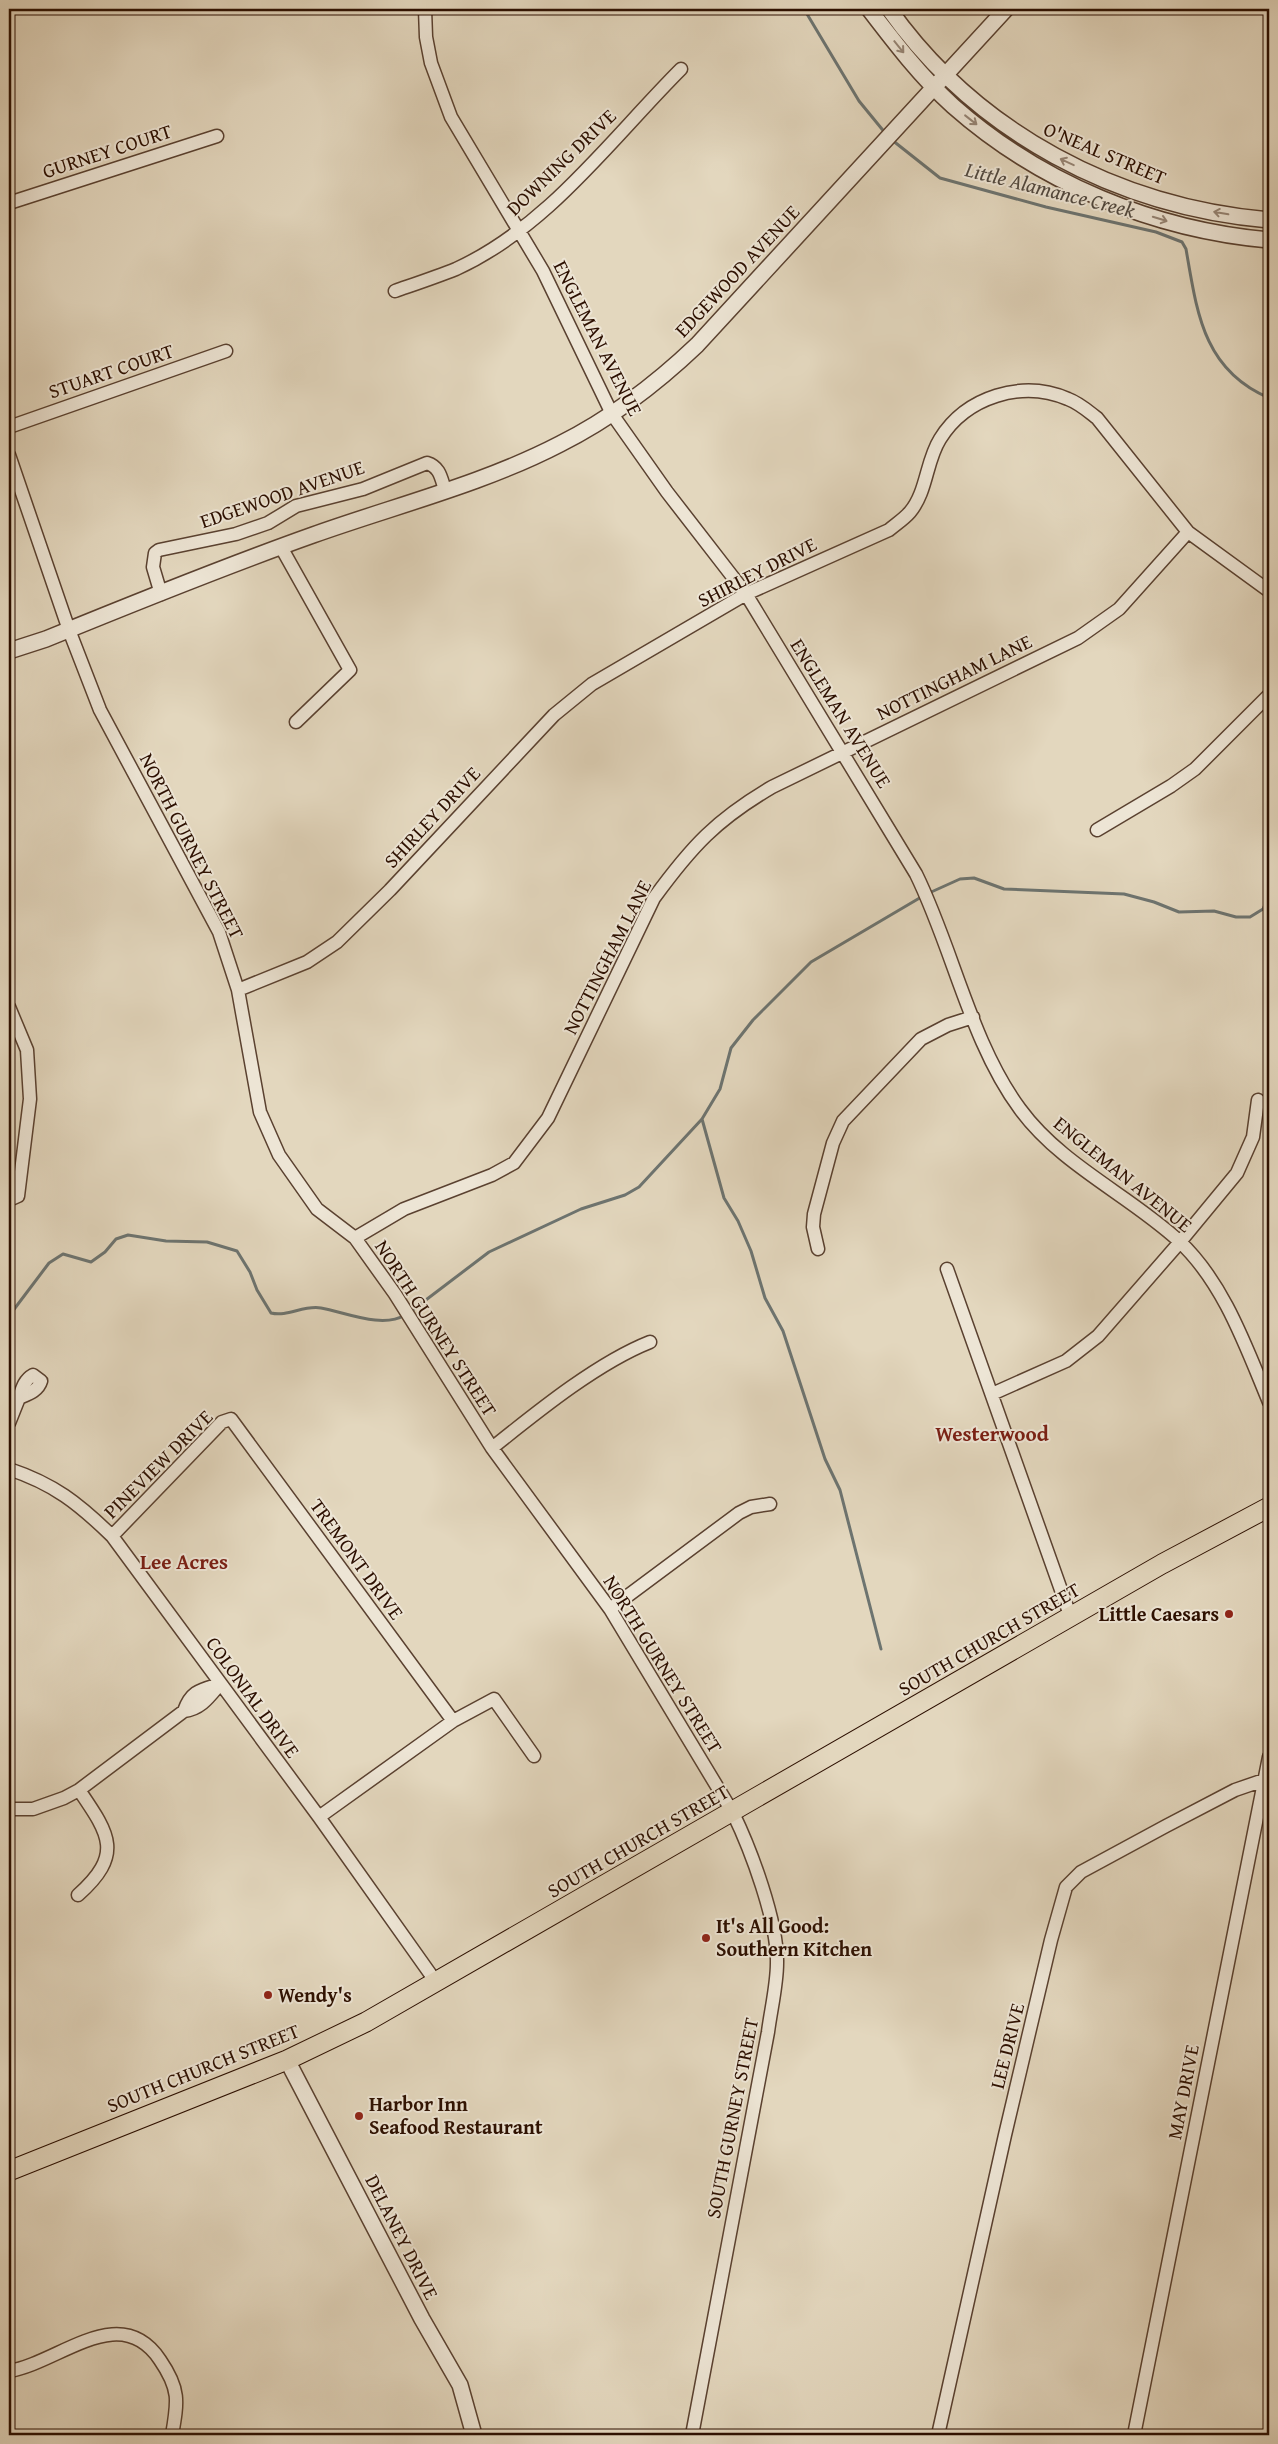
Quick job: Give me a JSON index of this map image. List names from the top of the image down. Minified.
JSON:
{"streets":{"main road":["SOUTH CHURCH STREET"],"street":["GURNEY COURT","O'NEAL STREET","DOWNING DRIVE","EDGEWOOD AVENUE","ENGLEMAN AVENUE","STUART COURT","SHIRLEY DRIVE","NOTTINGHAM LANE","NORTH GURNEY STREET","PINEVIEW DRIVE","TREMONT DRIVE","COLONIAL DRIVE","LEE DRIVE","MAY DRIVE","SOUTH GURNEY STREET","DELANEY DRIVE"]},"crossings":[["O'NEAL STREET","EDGEWOOD AVENUE"],["DOWNING DRIVE","ENGLEMAN AVENUE"],["EDGEWOOD AVENUE","ENGLEMAN AVENUE"],["EDGEWOOD AVENUE","NORTH GURNEY STREET"],["ENGLEMAN AVENUE","SHIRLEY DRIVE"],["ENGLEMAN AVENUE","NOTTINGHAM LANE"],["SHIRLEY DRIVE","NOTTINGHAM LANE"],["SHIRLEY DRIVE","NORTH GURNEY STREET"],["NOTTINGHAM LANE","NORTH GURNEY STREET"],["NORTH GURNEY STREET","SOUTH CHURCH STREET"],["NORTH GURNEY STREET","SOUTH GURNEY STREET"],["PINEVIEW DRIVE","TREMONT DRIVE"],["PINEVIEW DRIVE","COLONIAL DRIVE"],["SOUTH CHURCH STREET","COLONIAL DRIVE"],["SOUTH CHURCH STREET","SOUTH GURNEY STREET"],["SOUTH CHURCH STREET","DELANEY DRIVE"],["LEE DRIVE","MAY DRIVE"]],"districts":["Westerwood","Lee Acres"],"water":["Little Alamance Creek"],"places":["Little Caesars","It's All Good: Southern Kitchen","Wendy's","Harbor Inn Seafood Restaurant"]}
